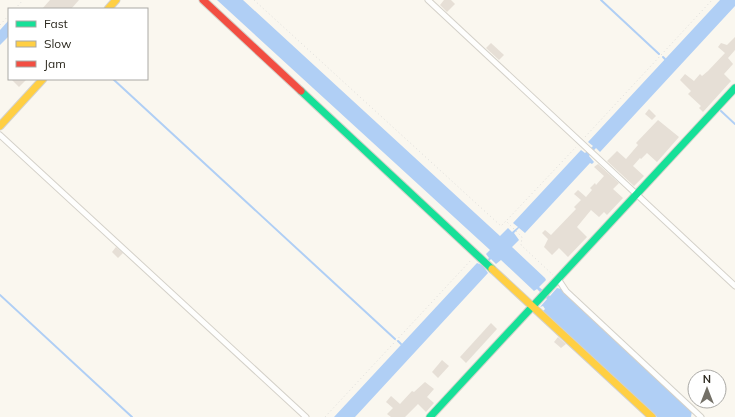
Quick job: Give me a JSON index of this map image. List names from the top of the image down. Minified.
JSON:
{"legend":["Fast","Slow","Jam"],"north":"top"}
